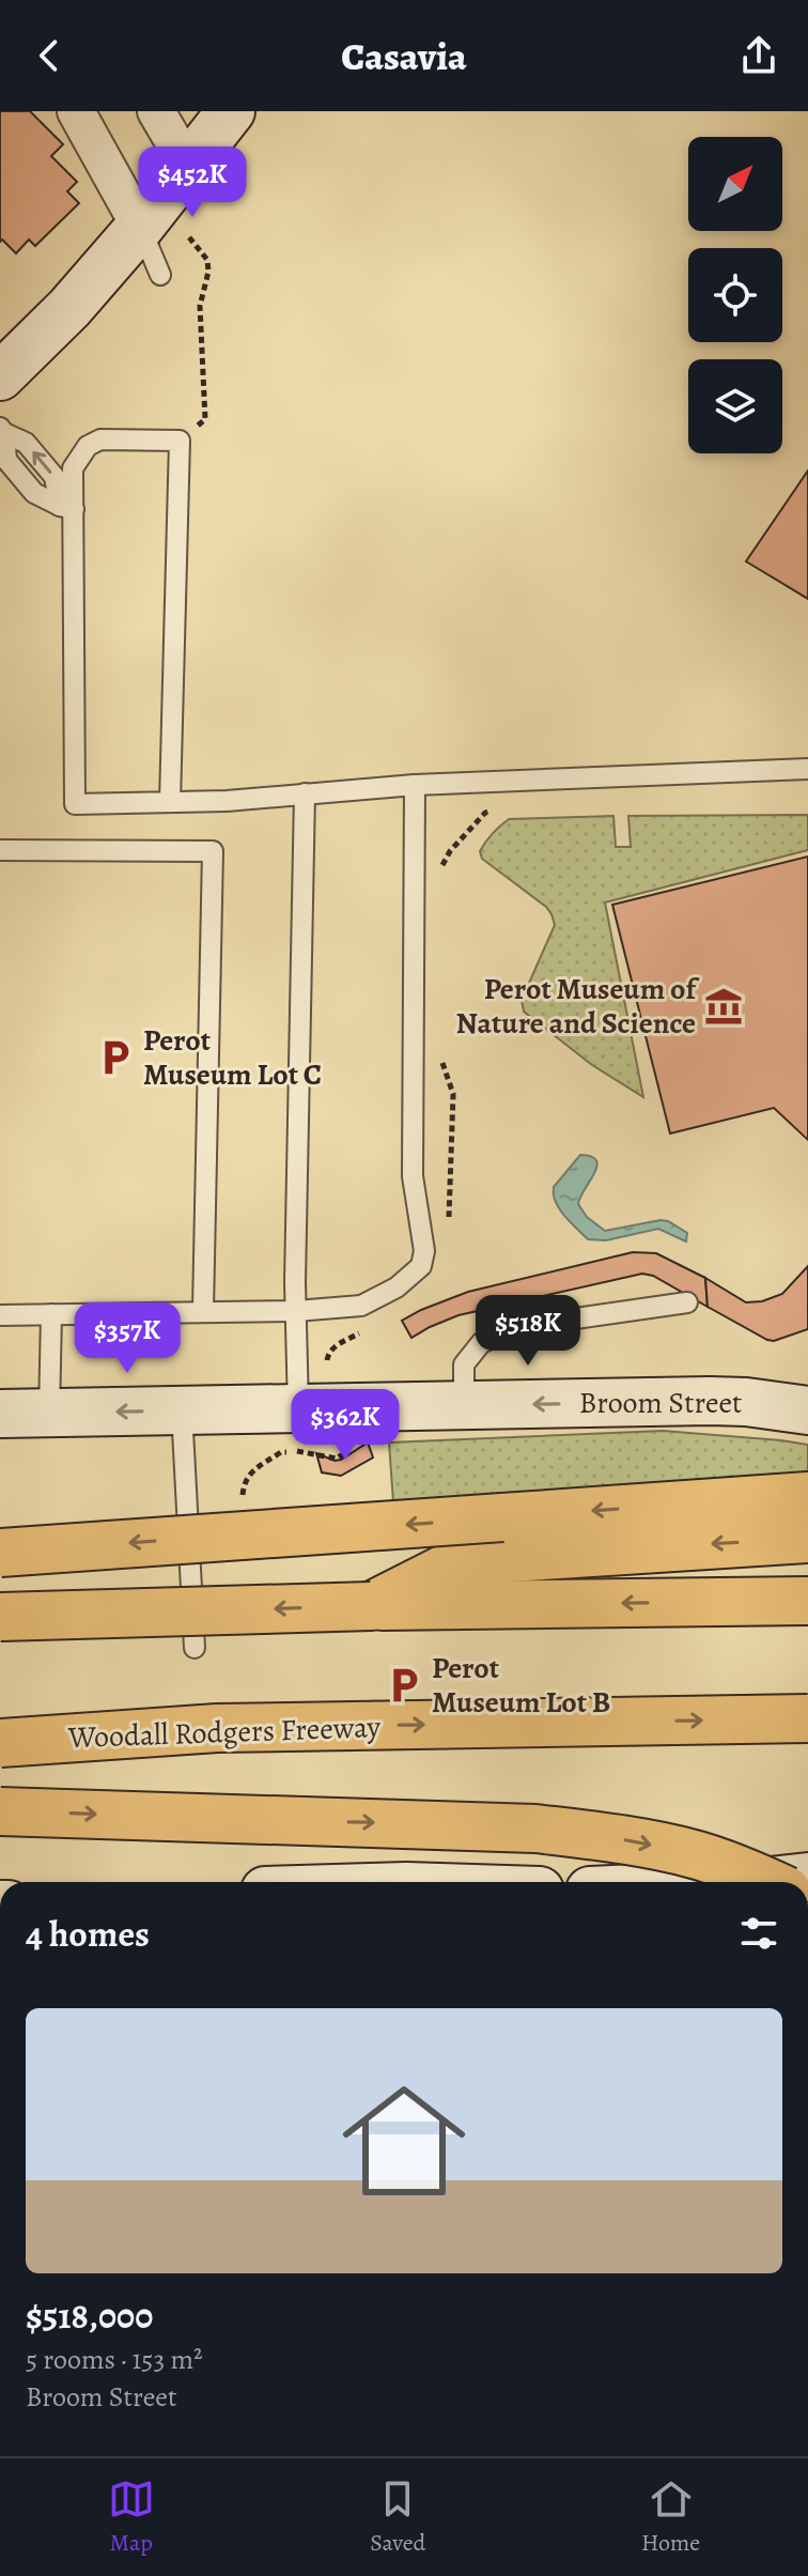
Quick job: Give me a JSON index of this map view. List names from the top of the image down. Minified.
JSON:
{"streets":{"highway":["Woodall Rodgers Freeway"],"main road":["Broom Street"]},"one_way":["Broom Street"],"places":{"museum":["Perot Museum of Nature and Science"],"parking":["Perot Museum Lot C","Perot Museum Lot B"]},"north":"top right","page":{"header":"Casavia","price":["$452K","$518K","$357K","$362K"],"heading":"4 homes","list":[{"name":"$518,000","note":"5 rooms · 153 m² · Broom Street"}],"tabs":["Map","Saved","Home"]}}
